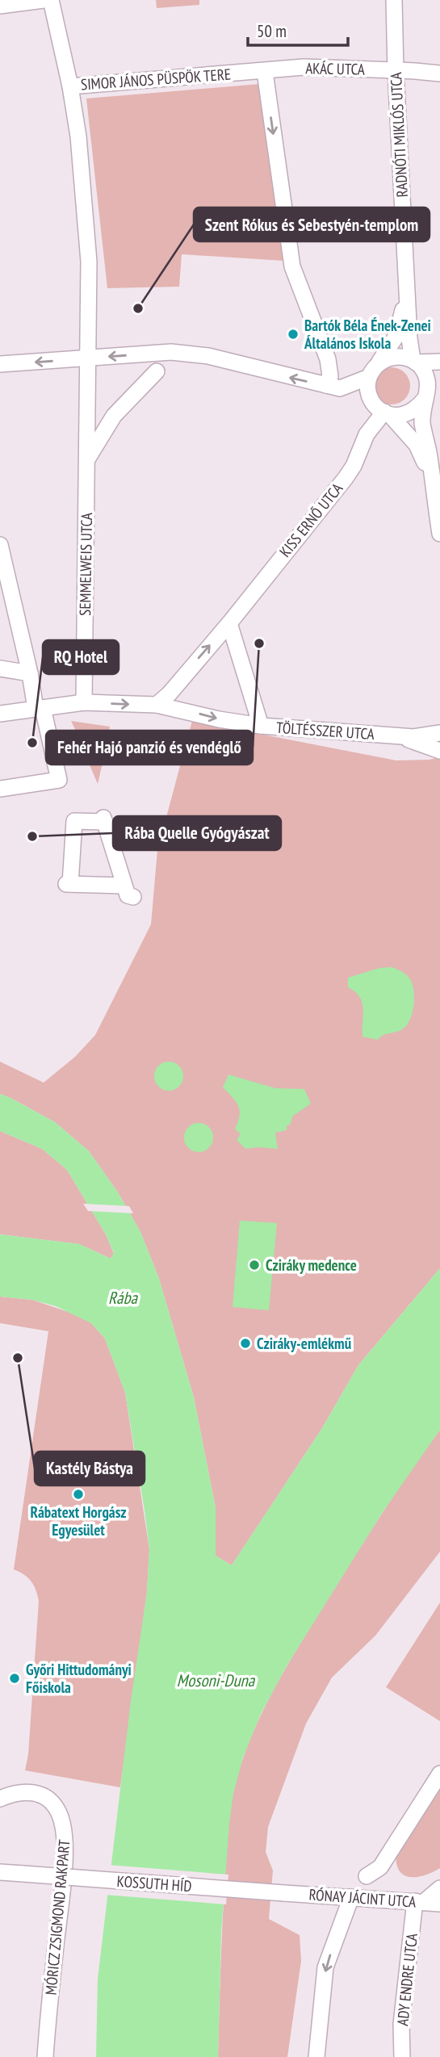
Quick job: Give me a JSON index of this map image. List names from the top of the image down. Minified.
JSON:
{"streets":{"street":["AKÁC UTCA","SIMOR JÁNOS PÜSPÖK TERE","RADNÓTI MIKLÓS UTCA","KISS ERNŐ UTCA","SEMMELWEIS UTCA","TÖLTÉSSZER UTCA","KOSSUTH HÍD","RÓNAY JÁCINT UTCA","MÓRICZ ZSIGMOND RAKPART","ADY ENDRE UTCA"]},"crossings":[["AKÁC UTCA","SIMOR JÁNOS PÜSPÖK TERE"],["AKÁC UTCA","RADNÓTI MIKLÓS UTCA"],["SIMOR JÁNOS PÜSPÖK TERE","SEMMELWEIS UTCA"],["RADNÓTI MIKLÓS UTCA","KISS ERNŐ UTCA"],["KISS ERNŐ UTCA","TÖLTÉSSZER UTCA"],["SEMMELWEIS UTCA","TÖLTÉSSZER UTCA"],["KOSSUTH HÍD","RÓNAY JÁCINT UTCA"],["RÓNAY JÁCINT UTCA","ADY ENDRE UTCA"]],"one_way":["TÖLTÉSSZER UTCA"],"water":["Rába","Mosoni-Duna"],"places":["Szent Rókus és Sebestyén-templom","Bartók Béla Ének-Zenei Általános Iskola","Fehér Hajó panzió és vendéglő","RQ Hotel","Rába Quelle Gyógyászat","Cziráky medence","Cziráky-emlékmű","Kastély Bástya","Rábatext Horgász Egyesület","Győri Hittudományi Főiskola"],"scale_bar":"50 m"}
